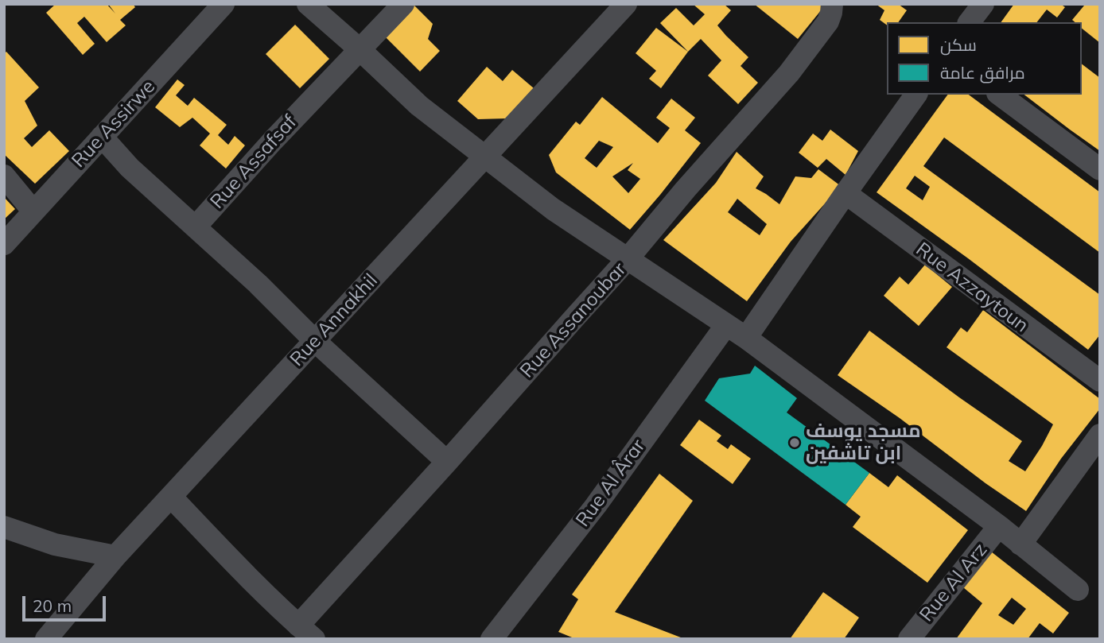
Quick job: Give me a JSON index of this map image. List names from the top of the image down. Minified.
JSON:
{"streets":{"street":["Rue Assirwe","Rue Assafsaf","Rue Azzaytoun","Rue Annakhil","Rue Assanoubar","Rue Al Ârar","Rue Al Arz"]},"crossings":[["Rue Assirwe","Rue Assafsaf"]],"places":["مسجد يوسف ابن تاشفين"],"legend":["سكن","مرافق عامة"],"scale_bar":"20 m"}
